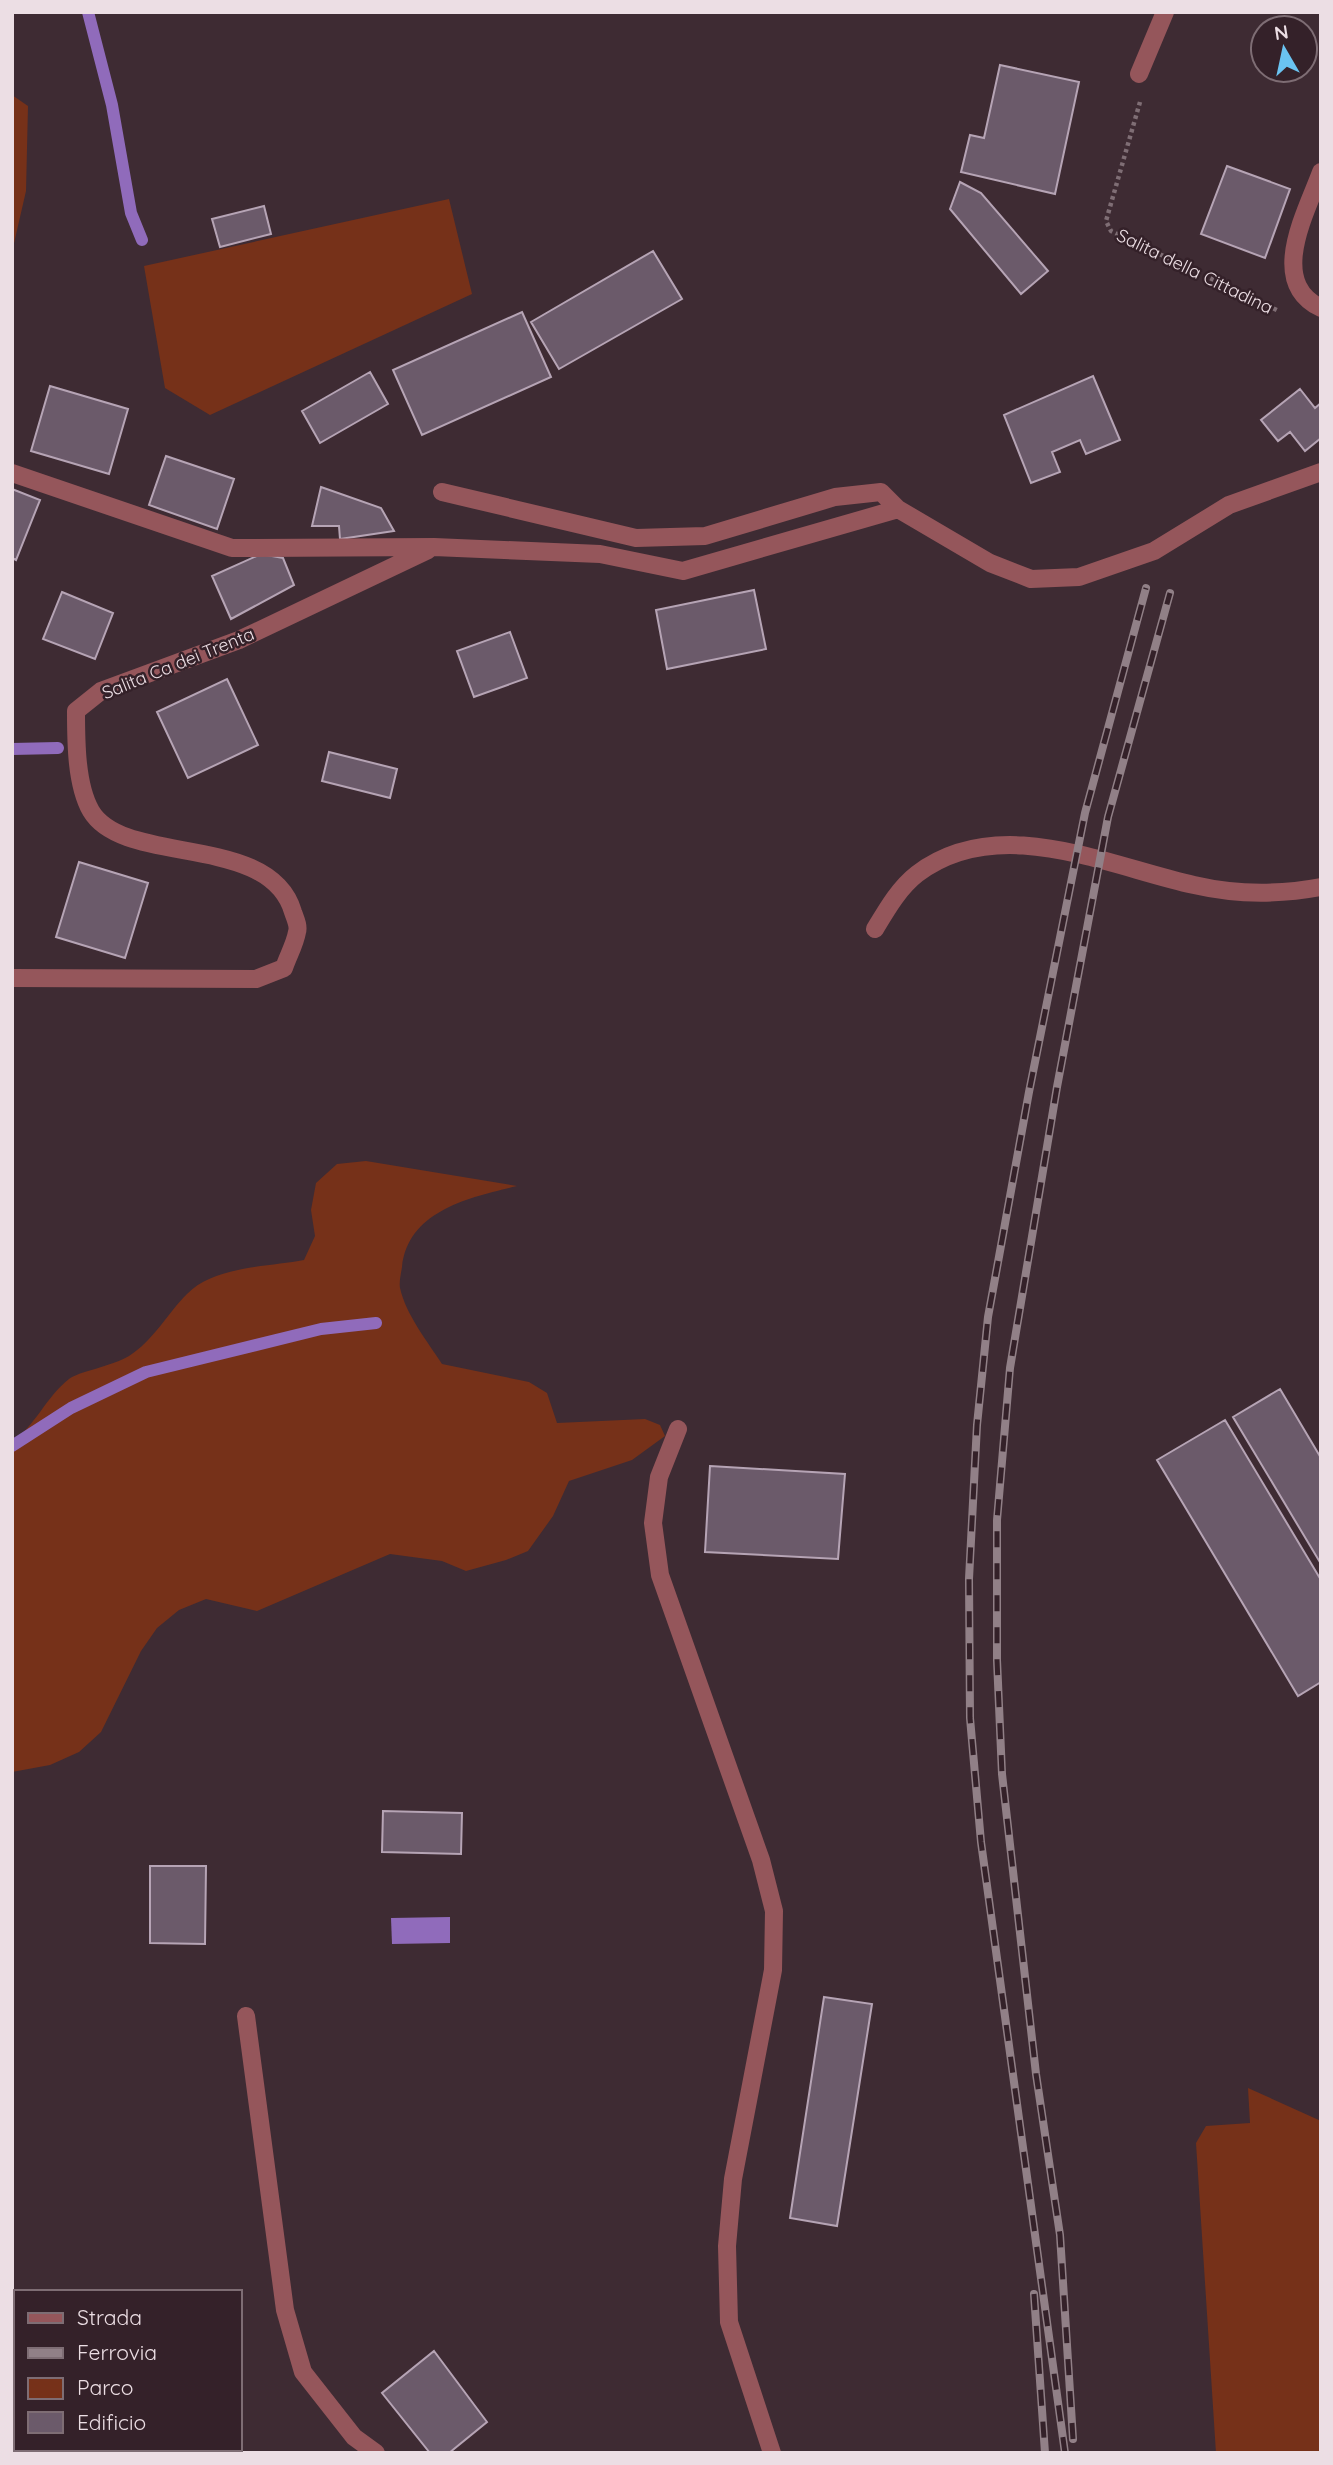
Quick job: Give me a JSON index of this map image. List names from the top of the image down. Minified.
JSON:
{"streets":{"street":["Salita della Cittadina","Salita Ca dei Trenta"]},"legend":["Strada","Ferrovia","Parco","Edificio"],"north":"top"}
